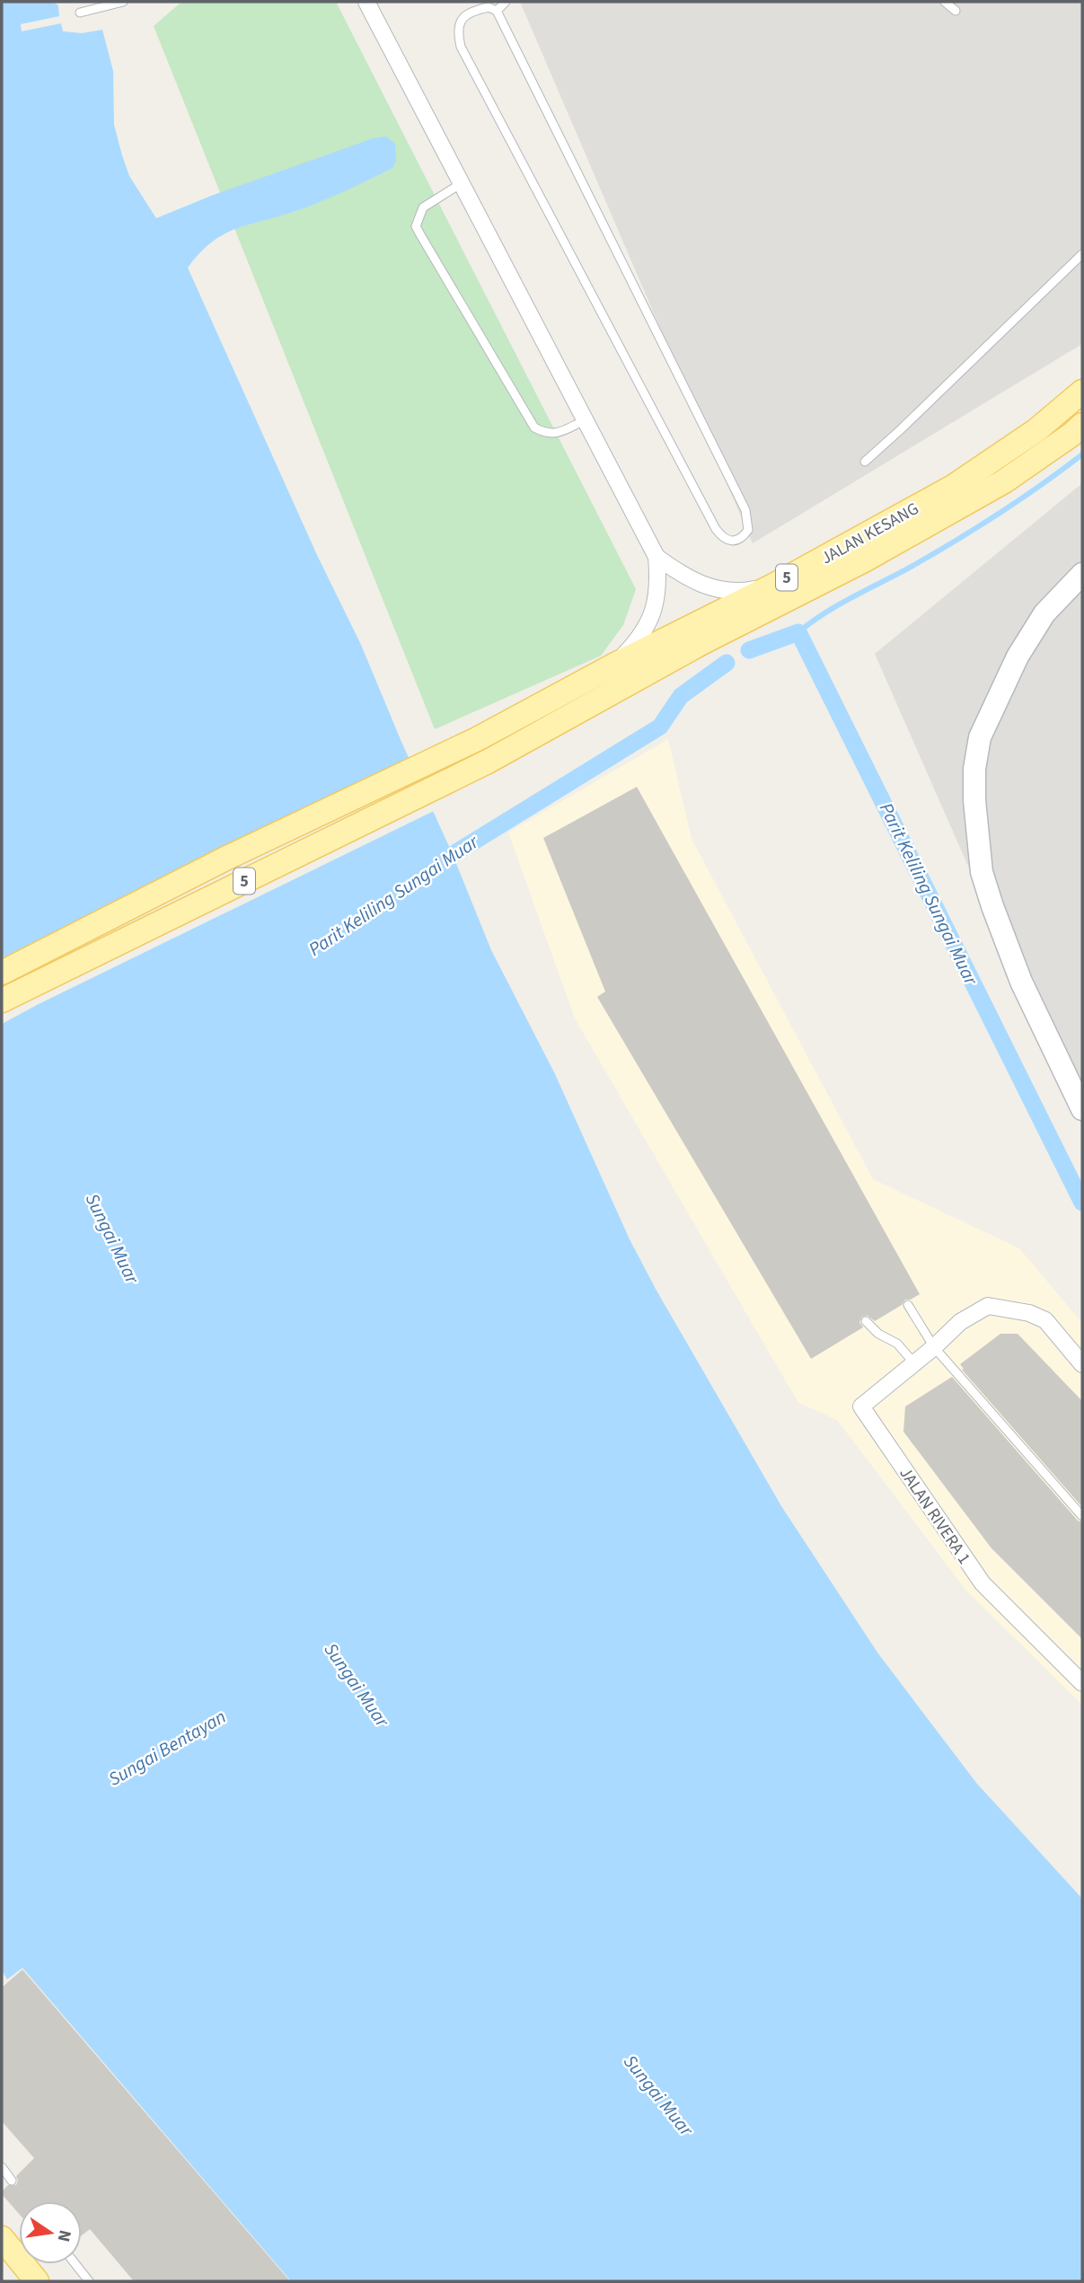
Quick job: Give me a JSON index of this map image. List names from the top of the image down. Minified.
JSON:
{"streets":{"main road":["JALAN KESANG","5"],"street":["JALAN RIVERA 1"]},"water":["Parit Keliling Sungai Muar","Sungai Muar","Sungai Bentayan"],"north":"right"}
